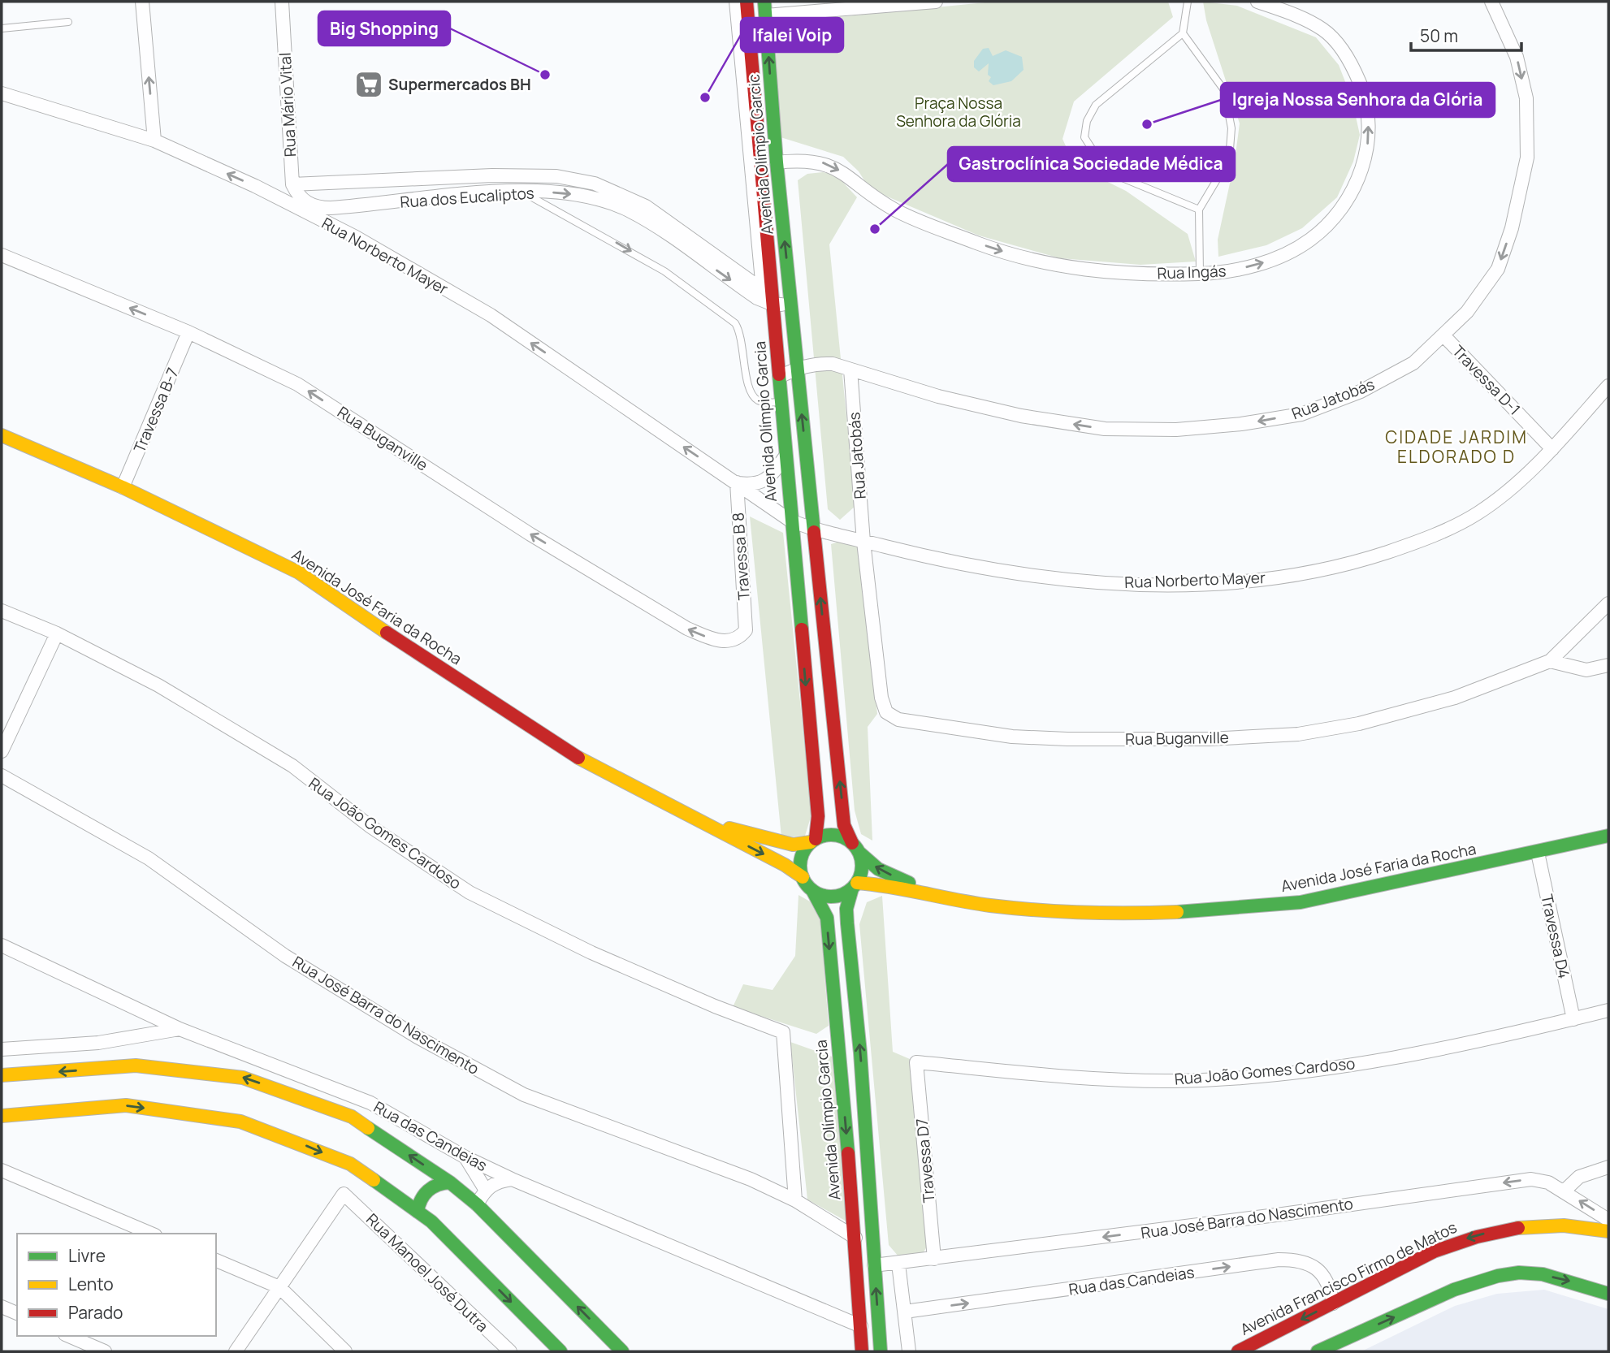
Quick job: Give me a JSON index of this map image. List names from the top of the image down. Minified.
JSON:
{"streets":{"street":["Rua Mário Vital","Avenida Olímpio Garcic","Rua dos Eucaliptos","Rua Norberto Mayer","Rua Ingás","Travessa D-1","Rua Jatobás","Travessa B-7","Avenida Olímpio Garcia","Rua Buganville","Travessa B 8","Avenida José Faria da Rocha","Rua João Gomes Cardoso","Travessa D4","Rua José Barra do Nascimento","Rua das Candeias","Travessa D7","Rua Manoel José Dutra","Avenida Francisco Firmo de Matos"]},"crossings":[["Rua Mário Vital","Rua dos Eucaliptos"],["Avenida Olímpio Garcic","Rua dos Eucaliptos"],["Avenida Olímpio Garcic","Rua Ingás"],["Rua dos Eucaliptos","Avenida Olímpio Garcia"],["Rua Norberto Mayer","Travessa D-1"],["Rua Norberto Mayer","Rua Jatobás"],["Rua Norberto Mayer","Avenida Olímpio Garcia"],["Rua Norberto Mayer","Rua Buganville"],["Rua Norberto Mayer","Travessa B 8"],["Travessa D-1","Rua Jatobás"],["Rua Jatobás","Avenida Olímpio Garcia"],["Rua Jatobás","Rua Buganville"],["Travessa B-7","Rua Buganville"],["Travessa B-7","Avenida José Faria da Rocha"],["Avenida Olímpio Garcia","Avenida José Faria da Rocha"],["Avenida Olímpio Garcia","Rua José Barra do Nascimento"],["Avenida Olímpio Garcia","Rua das Candeias"],["Rua Buganville","Travessa B 8"],["Avenida José Faria da Rocha","Travessa D4"],["Rua João Gomes Cardoso","Travessa D4"],["Rua João Gomes Cardoso","Rua José Barra do Nascimento"],["Rua João Gomes Cardoso","Travessa D7"],["Rua José Barra do Nascimento","Travessa D7"],["Rua das Candeias","Avenida Francisco Firmo de Matos"]],"one_way":["Avenida Olímpio Garcic","Rua dos Eucaliptos","Rua Buganville","Rua José Barra do Nascimento"],"districts":["CIDADE JARDIM ELDORADO D"],"parks":["Praça Nossa Senhora da Glória"],"places":{"other":["Big Shopping","Ifalei Voip","Igreja Nossa Senhora da Glória","Gastroclínica Sociedade Médica"],"supermarket":["Supermercados BH"]},"legend":["Livre","Lento","Parado"],"scale_bar":"50 m"}
